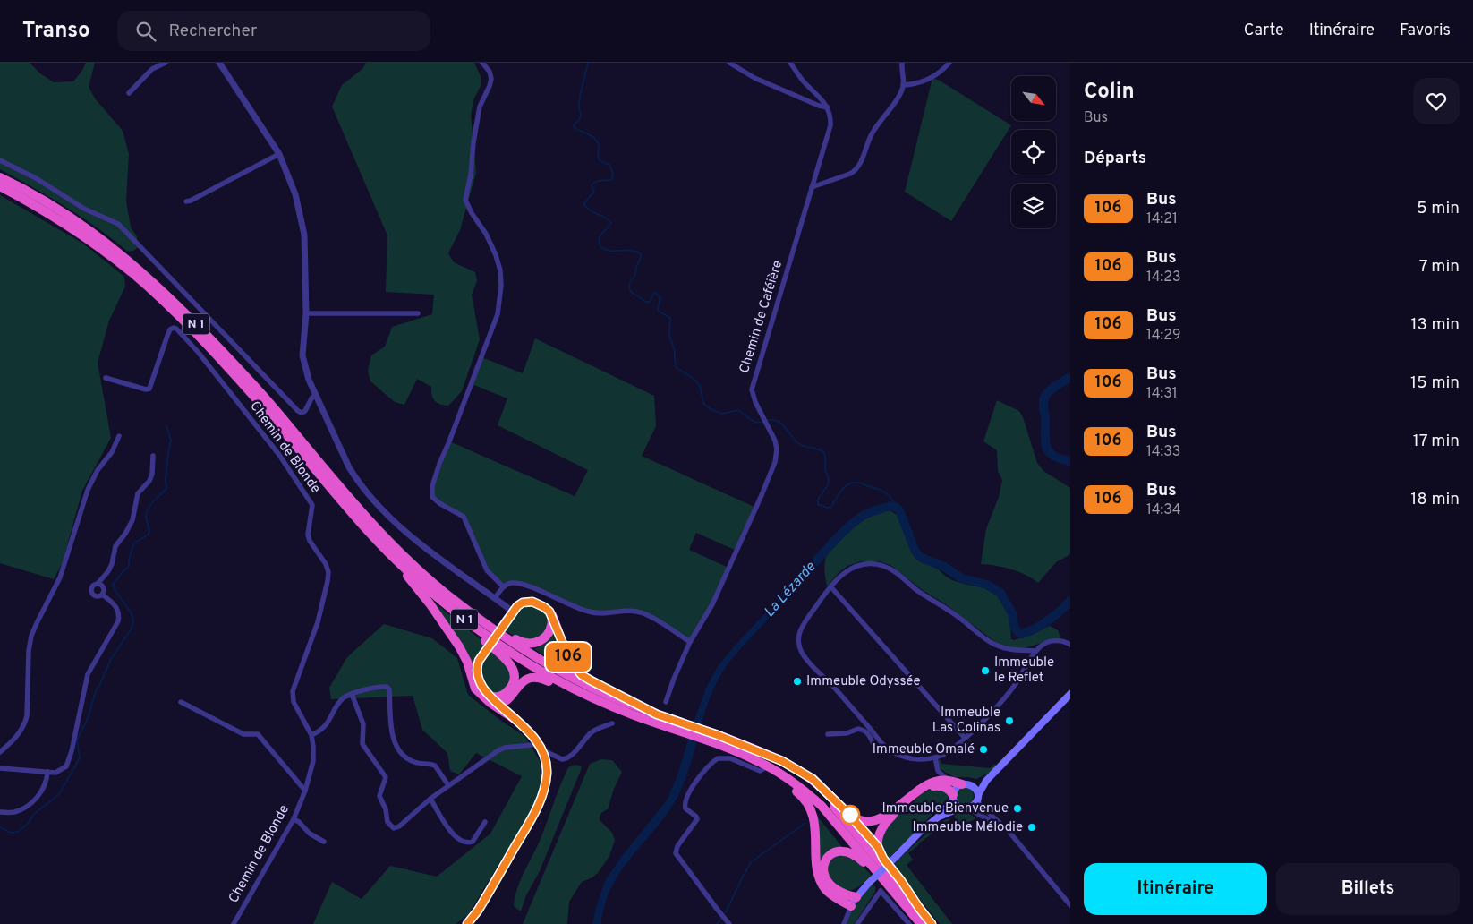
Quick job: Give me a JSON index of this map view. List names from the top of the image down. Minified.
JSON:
{"streets":{"highway":["N 1"],"street":["Chemin de Caféière","Chemin de Blonde"]},"water":["La Lézarde"],"places":["Immeuble le Reflet","Immeuble Odyssée","Immeuble Las Colinas","Immeuble Omalé","Immeuble Bienvenue","Immeuble Mélodie"],"lines":["bus line 106"],"north":"bottom right","page":{"header":"Transo","search":"Rechercher","nav":["Carte","Itinéraire","Favoris"],"on_map":"106","heading":[["Colin","Bus"],"Départs"],"list":[{"mark":"106","name":"Bus","note":"14:21","value":"5 min"},{"mark":"106","name":"Bus","note":"14:23","value":"7 min"},{"mark":"106","name":"Bus","note":"14:29","value":"13 min"},{"mark":"106","name":"Bus","note":"14:31","value":"15 min"},{"mark":"106","name":"Bus","note":"14:33","value":"17 min"},{"mark":"106","name":"Bus","note":"14:34","value":"18 min"}],"buttons":["Itinéraire","Billets"]}}
